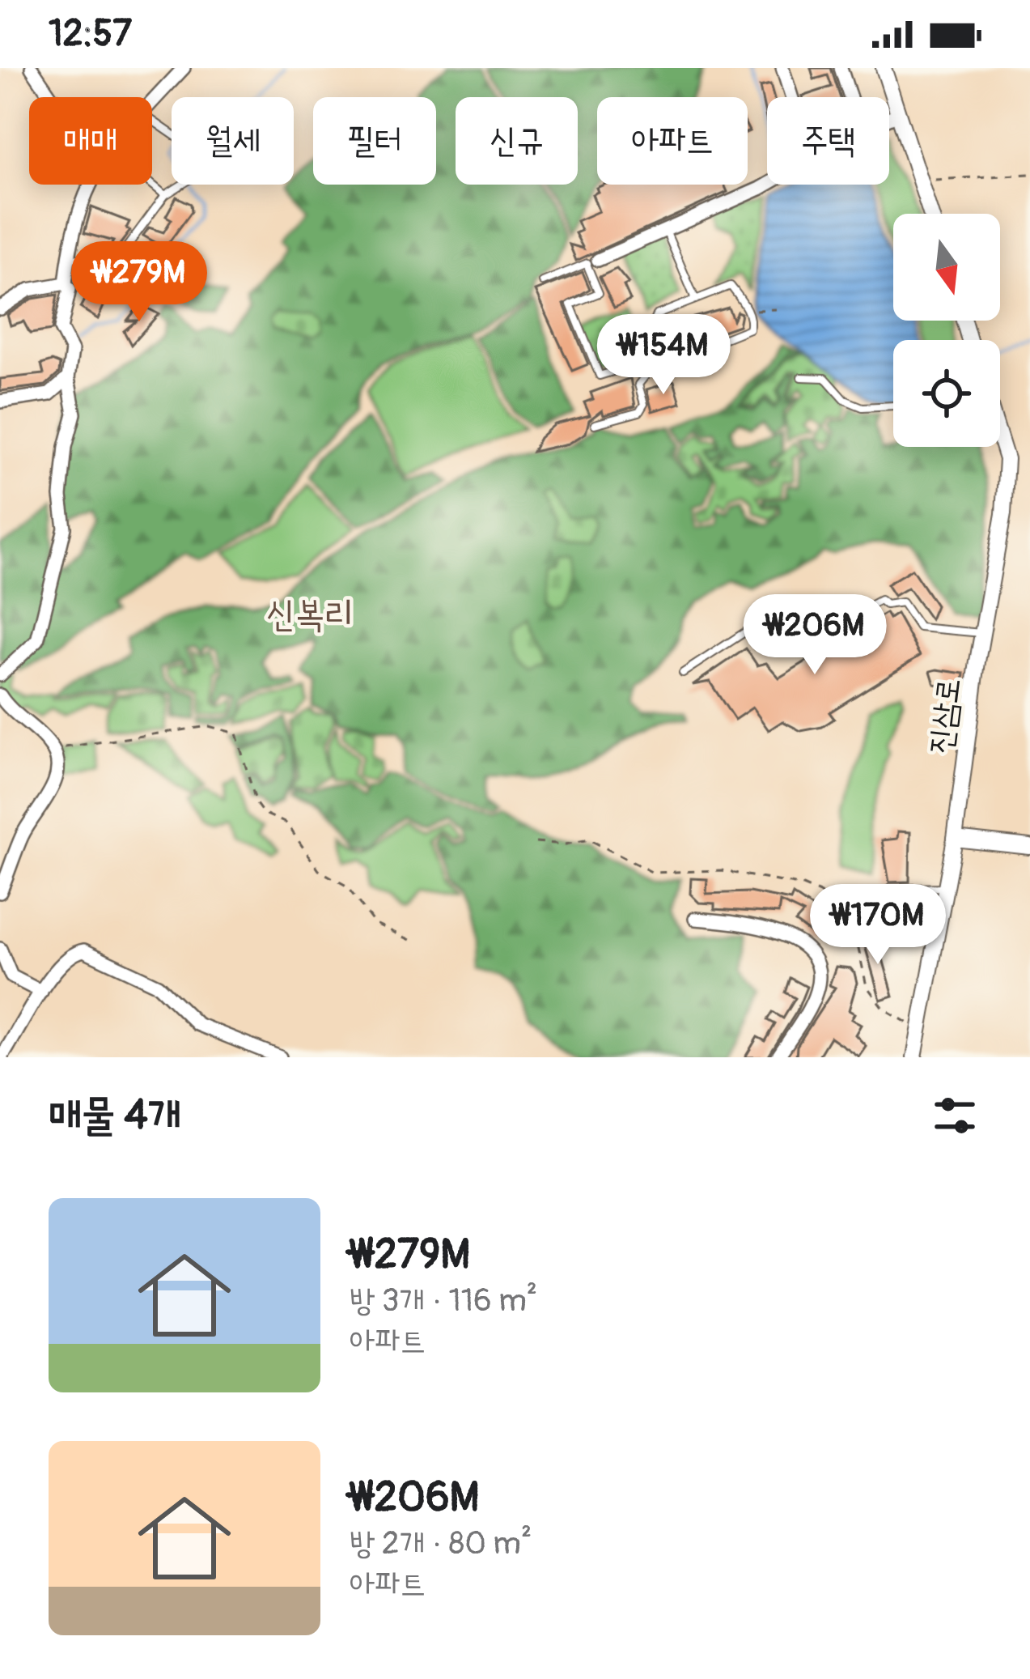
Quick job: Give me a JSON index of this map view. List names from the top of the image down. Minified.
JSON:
{"streets":{"street":["진삼로"]},"districts":["신복리"],"north":"bottom","page":{"status":"12:57","chip":["매매","월세","필터","신규","아파트","주택"],"price":["₩279M","₩154M","₩206M","₩170M"],"heading":"매물 4개","list":[{"name":"₩279M","note":"방 3개 · 116 m² · 아파트"},{"name":"₩206M","note":"방 2개 · 80 m² · 아파트"}]}}
